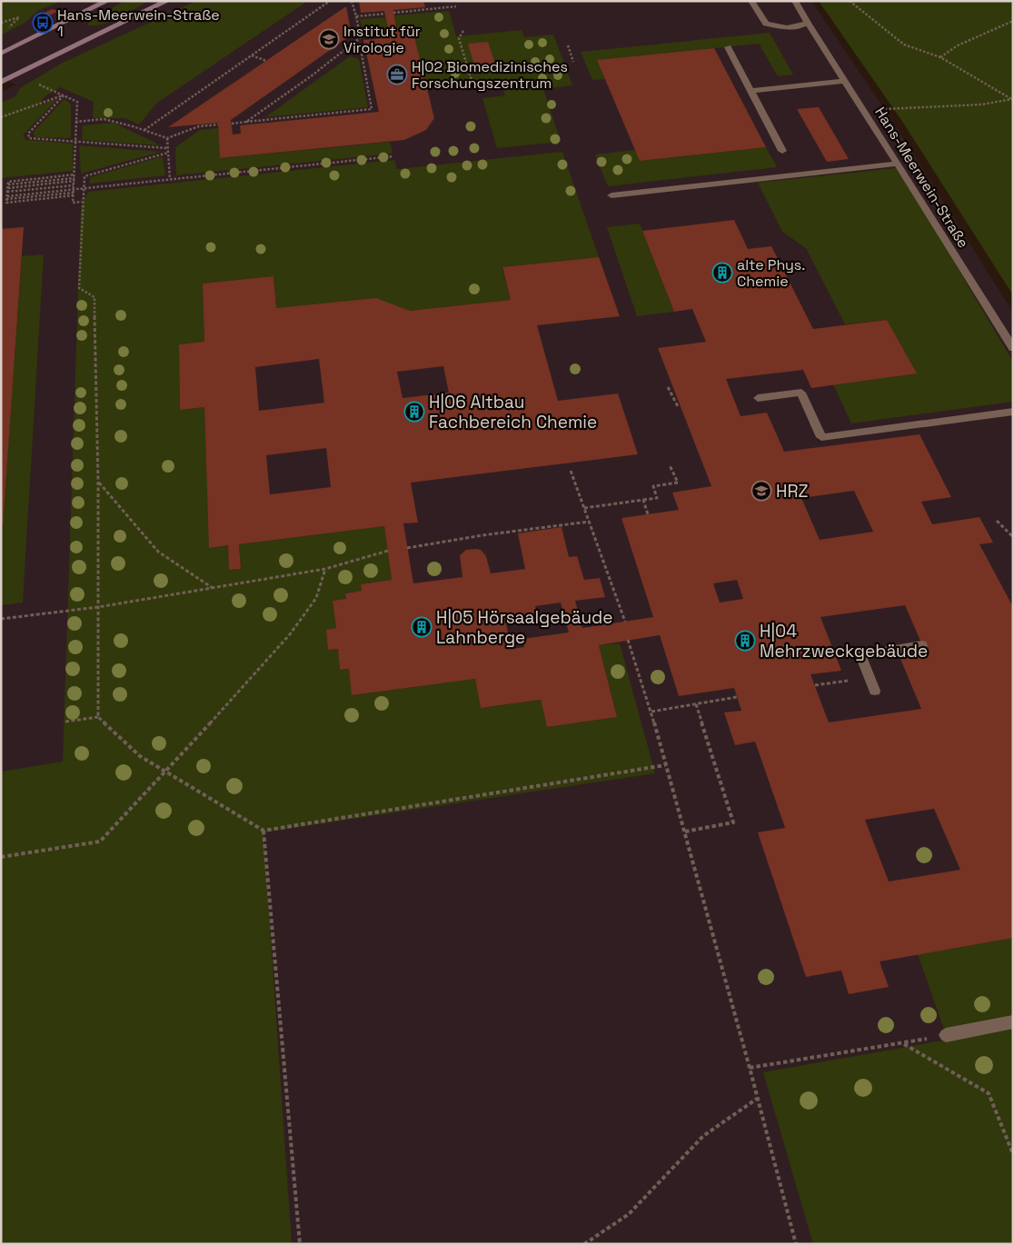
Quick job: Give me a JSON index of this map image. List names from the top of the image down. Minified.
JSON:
{"streets":{"street":["Hans-Meerwein-Straße"]},"places":{"bus stop":["Hans-Meerwein-Straße 1"],"school or university":["Institut für Virologie","HRZ"],"office":["H|02 Biomedizinisches Forschungszentrum"],"building":["alte Phys. Chemie","H|06 Altbau Fachbereich Chemie","H|05 Hörsaalgebäude Lahnberge","H|04 Mehrzweckgebäude"]}}
